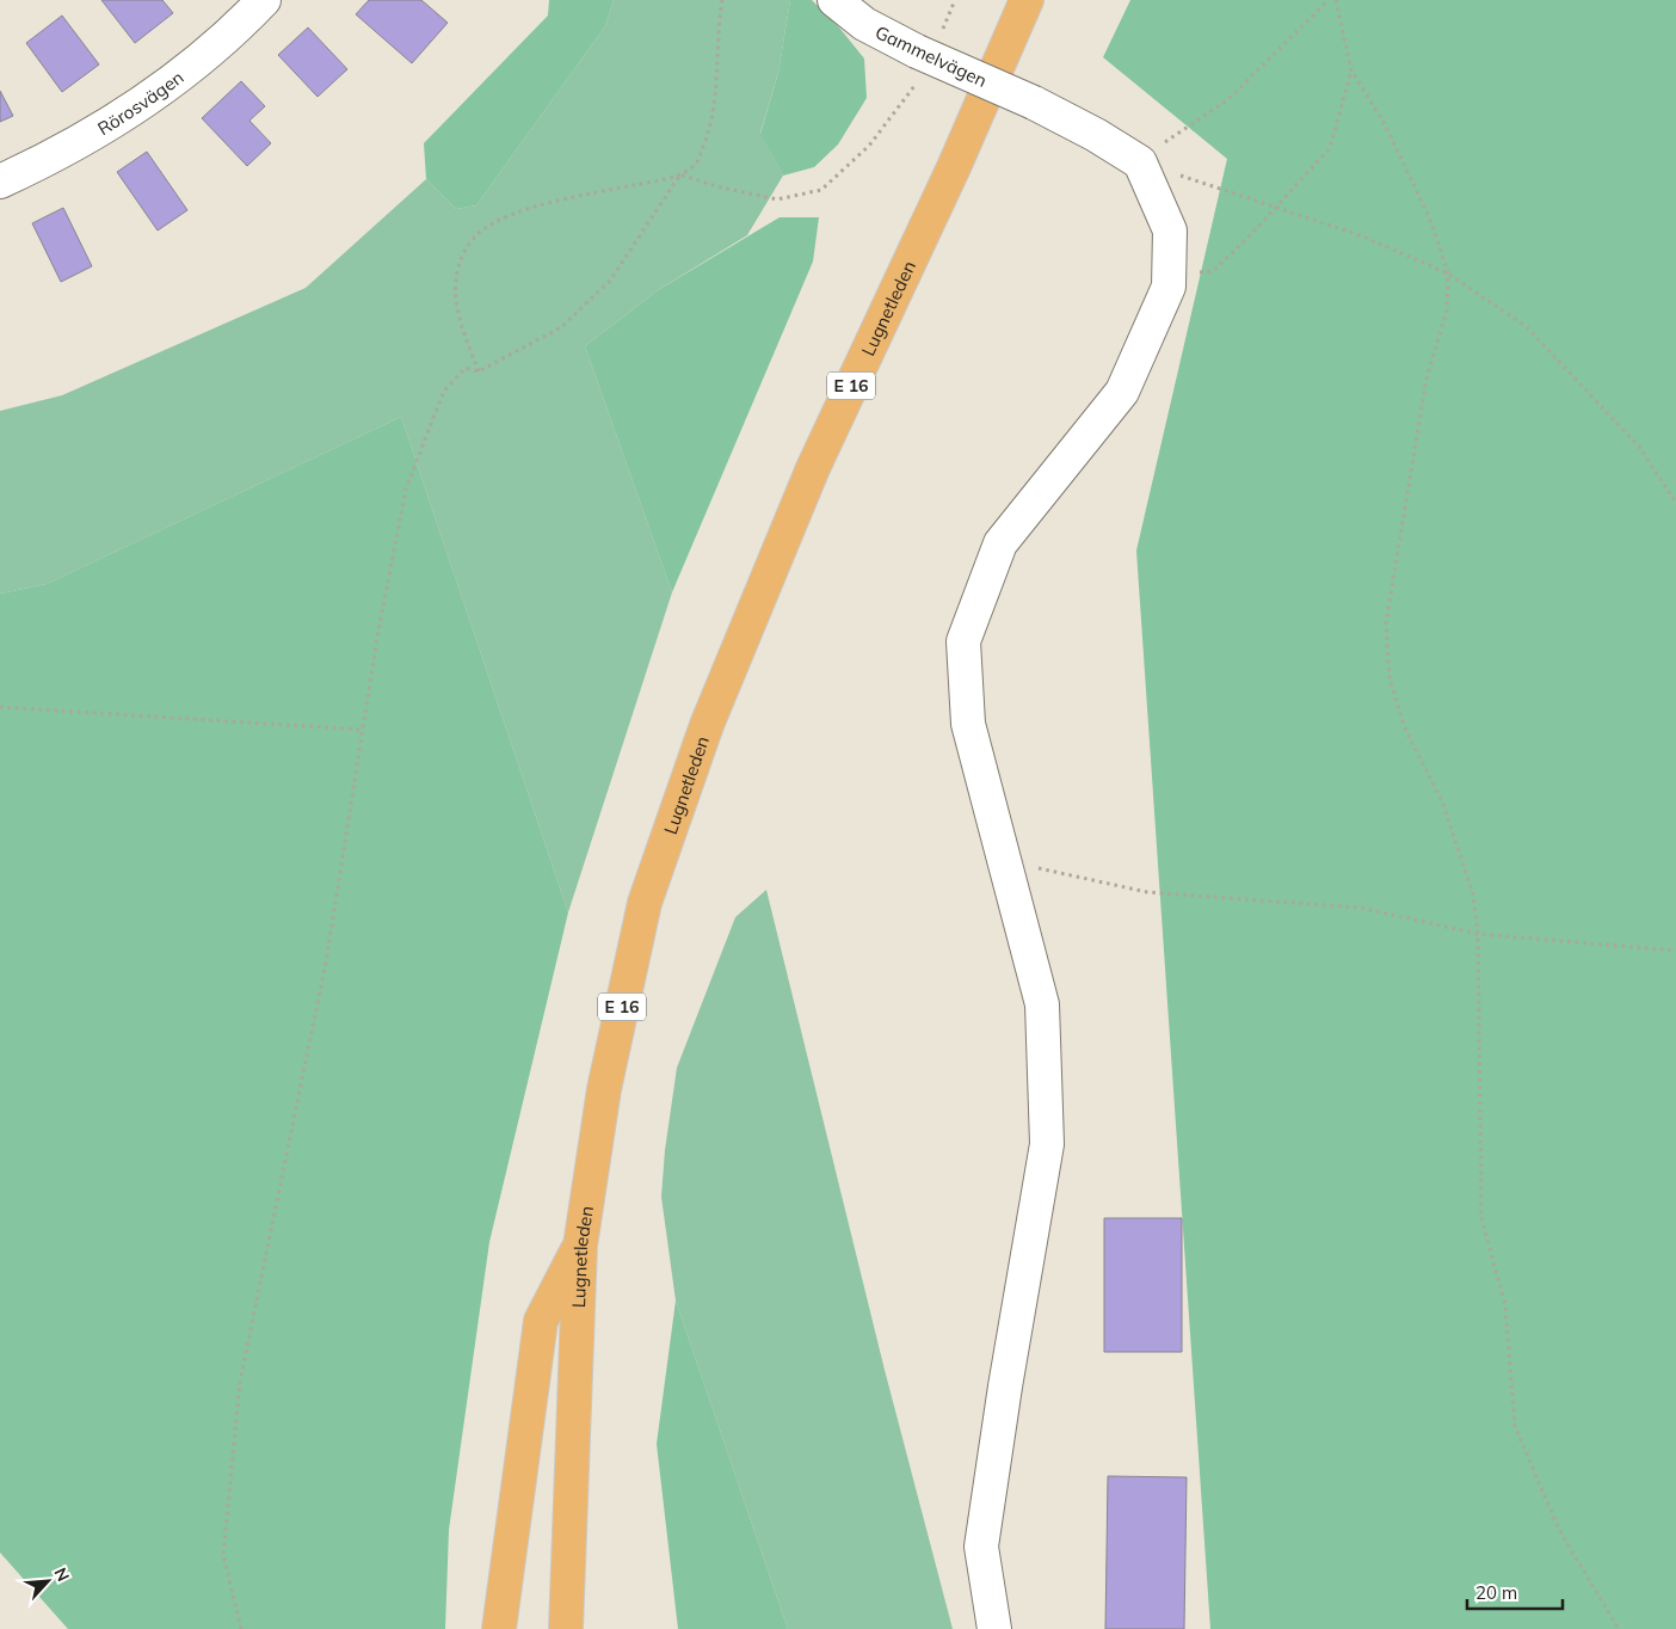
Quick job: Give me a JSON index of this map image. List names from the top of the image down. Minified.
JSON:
{"streets":{"highway":["Lugnetleden","E 16"],"street":["Gammelvägen","Rörosvägen"]},"crossings":[["Lugnetleden","E 16"]],"scale_bar":"20 m","north":"top right"}
